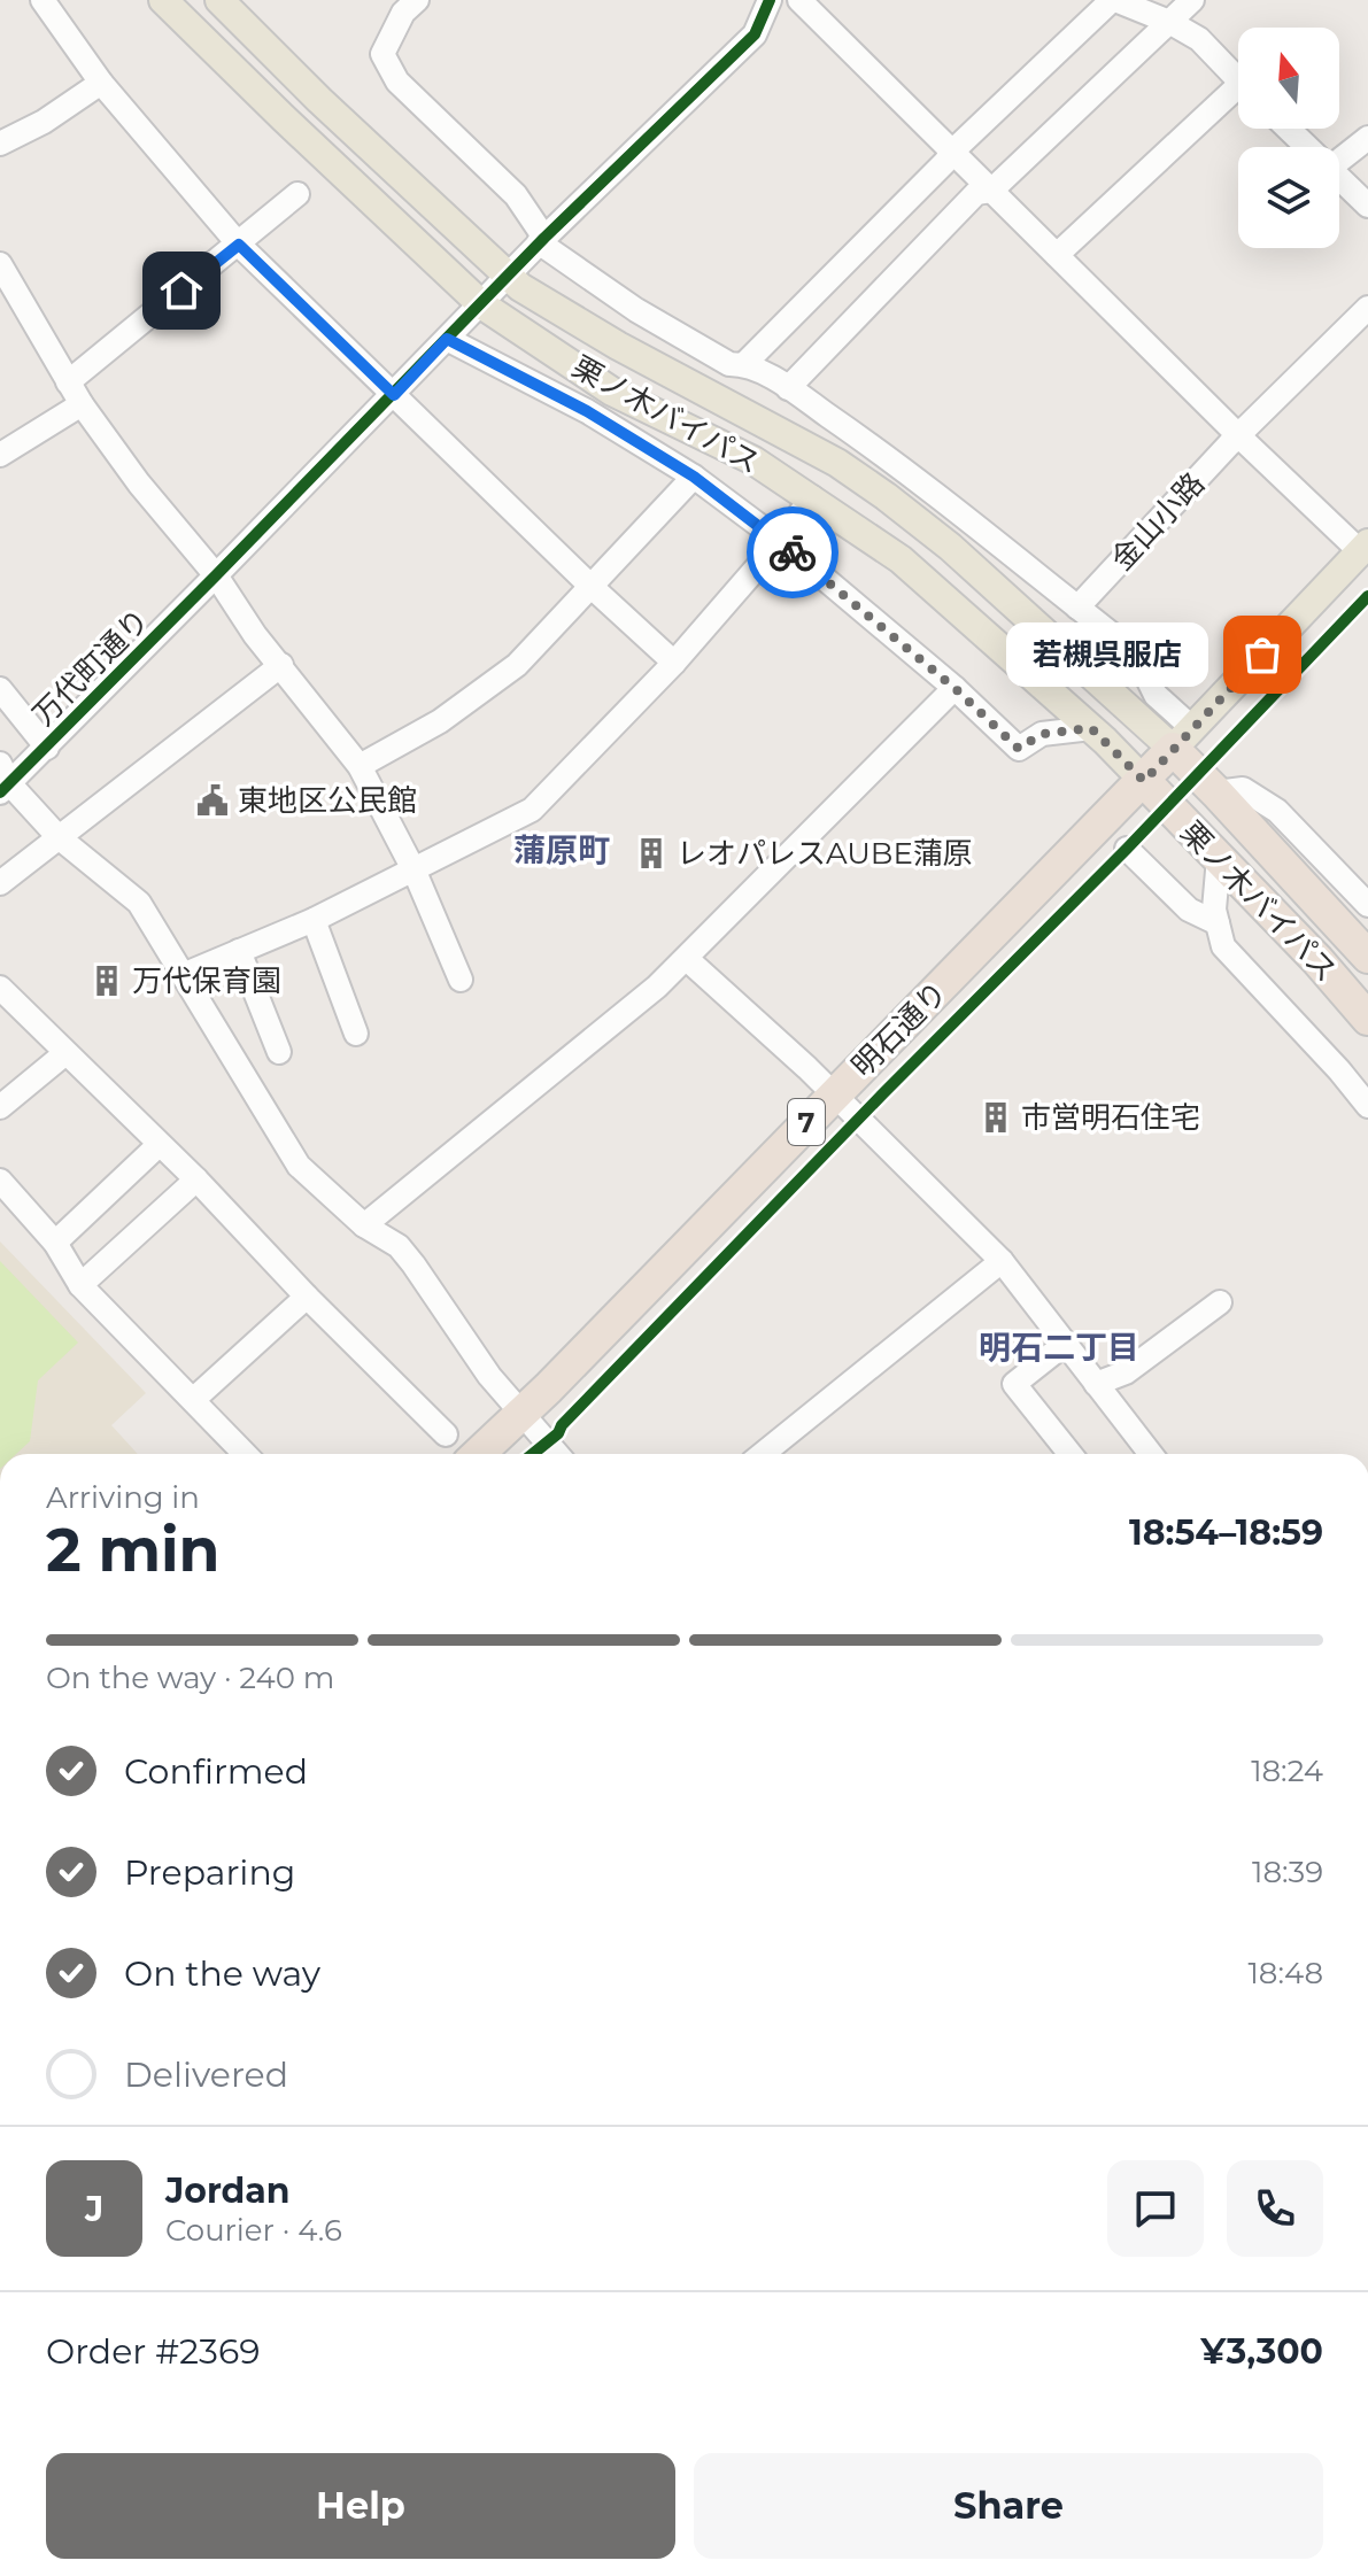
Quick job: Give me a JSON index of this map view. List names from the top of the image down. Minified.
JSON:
{"streets":{"highway":["栗ノ木バイパス","明石通り","7"],"street":["金山小路","万代町通り"]},"crossings":[["栗ノ木バイパス","万代町通り"],["栗ノ木バイパス","明石通り"]],"districts":["蒲原町","明石二丁目"],"places":{"other":["若槻呉服店"],"public building":["東地区公民館"],"building":["レオパレスAUBE蒲原","万代保育園","市営明石住宅"]},"north":"top","page":{"bubble":"若槻呉服店","heading":["2 min","Arriving in","18:54–18:59"],"panel":["Jordan","Courier · 4.6","Order #2369","¥3,300"],"bar":"On the way · 240 m","list":[["Confirmed","18:24"],["Preparing","18:39"],["On the way","18:48"],"Delivered"],"round":"J","buttons":["Help","Share"]}}
